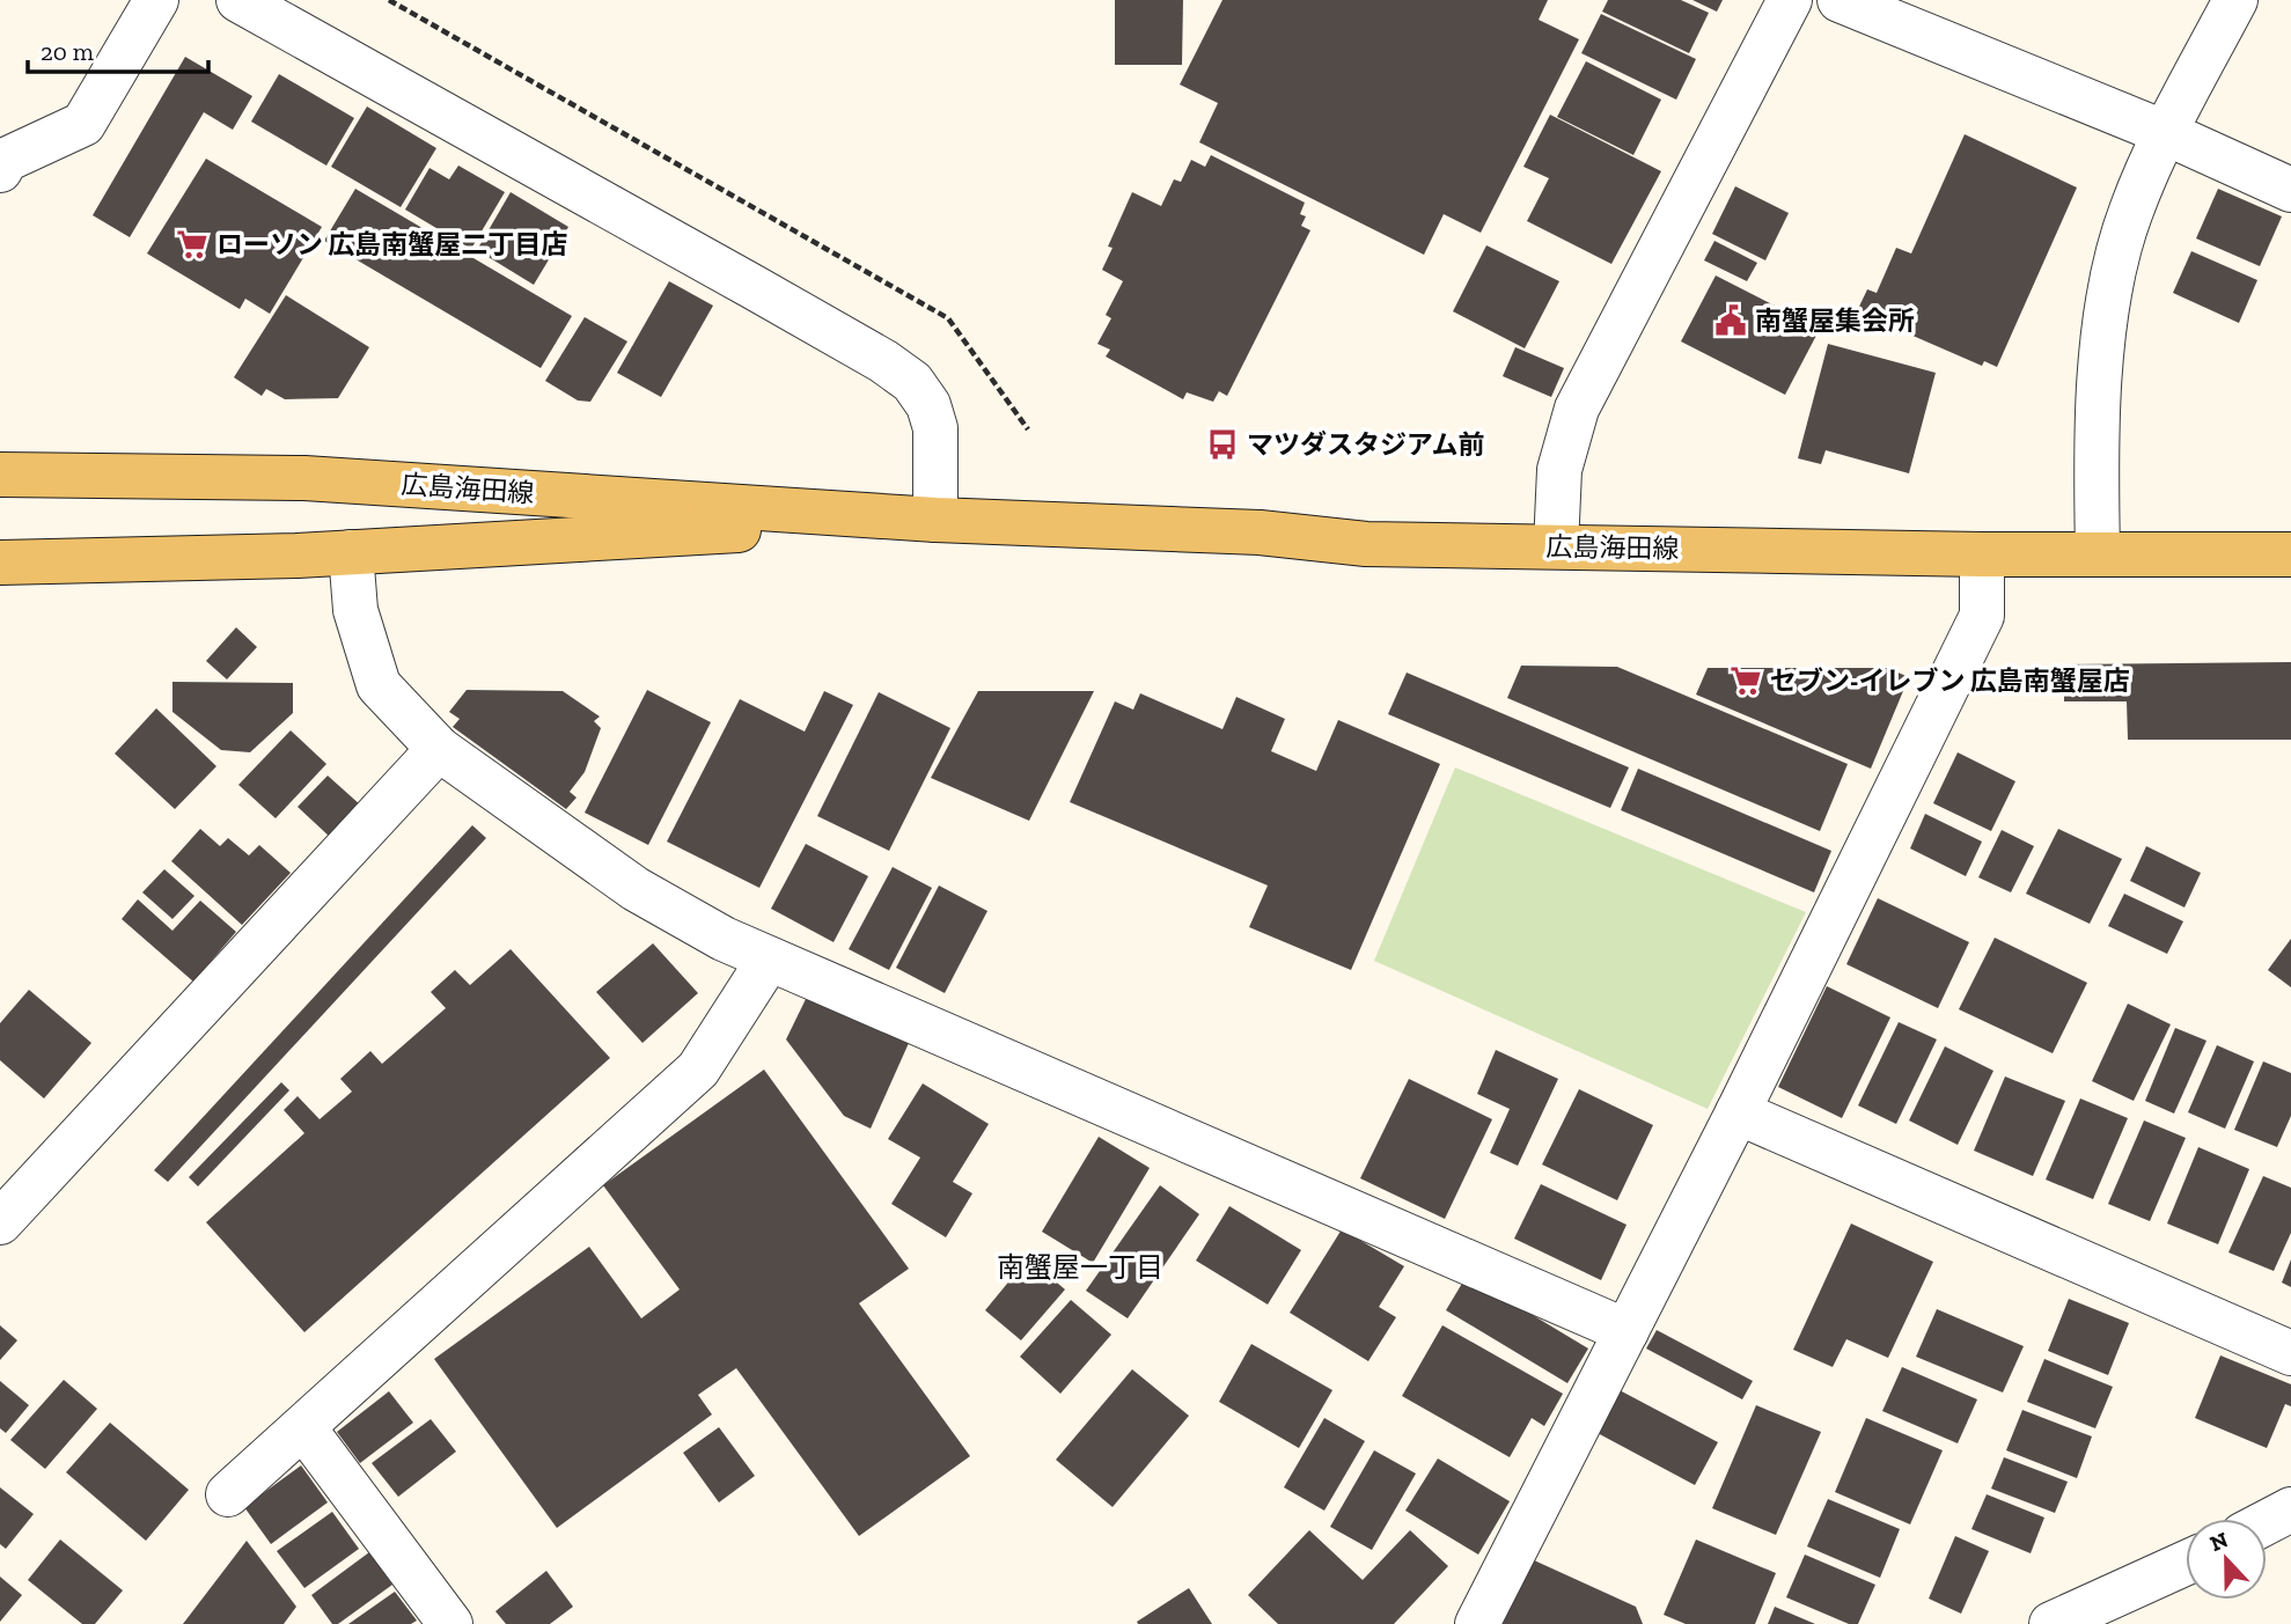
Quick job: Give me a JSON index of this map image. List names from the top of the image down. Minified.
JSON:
{"streets":{"main road":["広島海田線"]},"districts":["南蟹屋一丁目"],"places":{"supermarket":["ローソン 広島南蟹屋二丁目店","セブン-イレブン 広島南蟹屋店"],"public building":["南蟹屋集会所"],"bus stop":["マツダスタジアム前"]},"scale_bar":"20 m","north":"top"}
